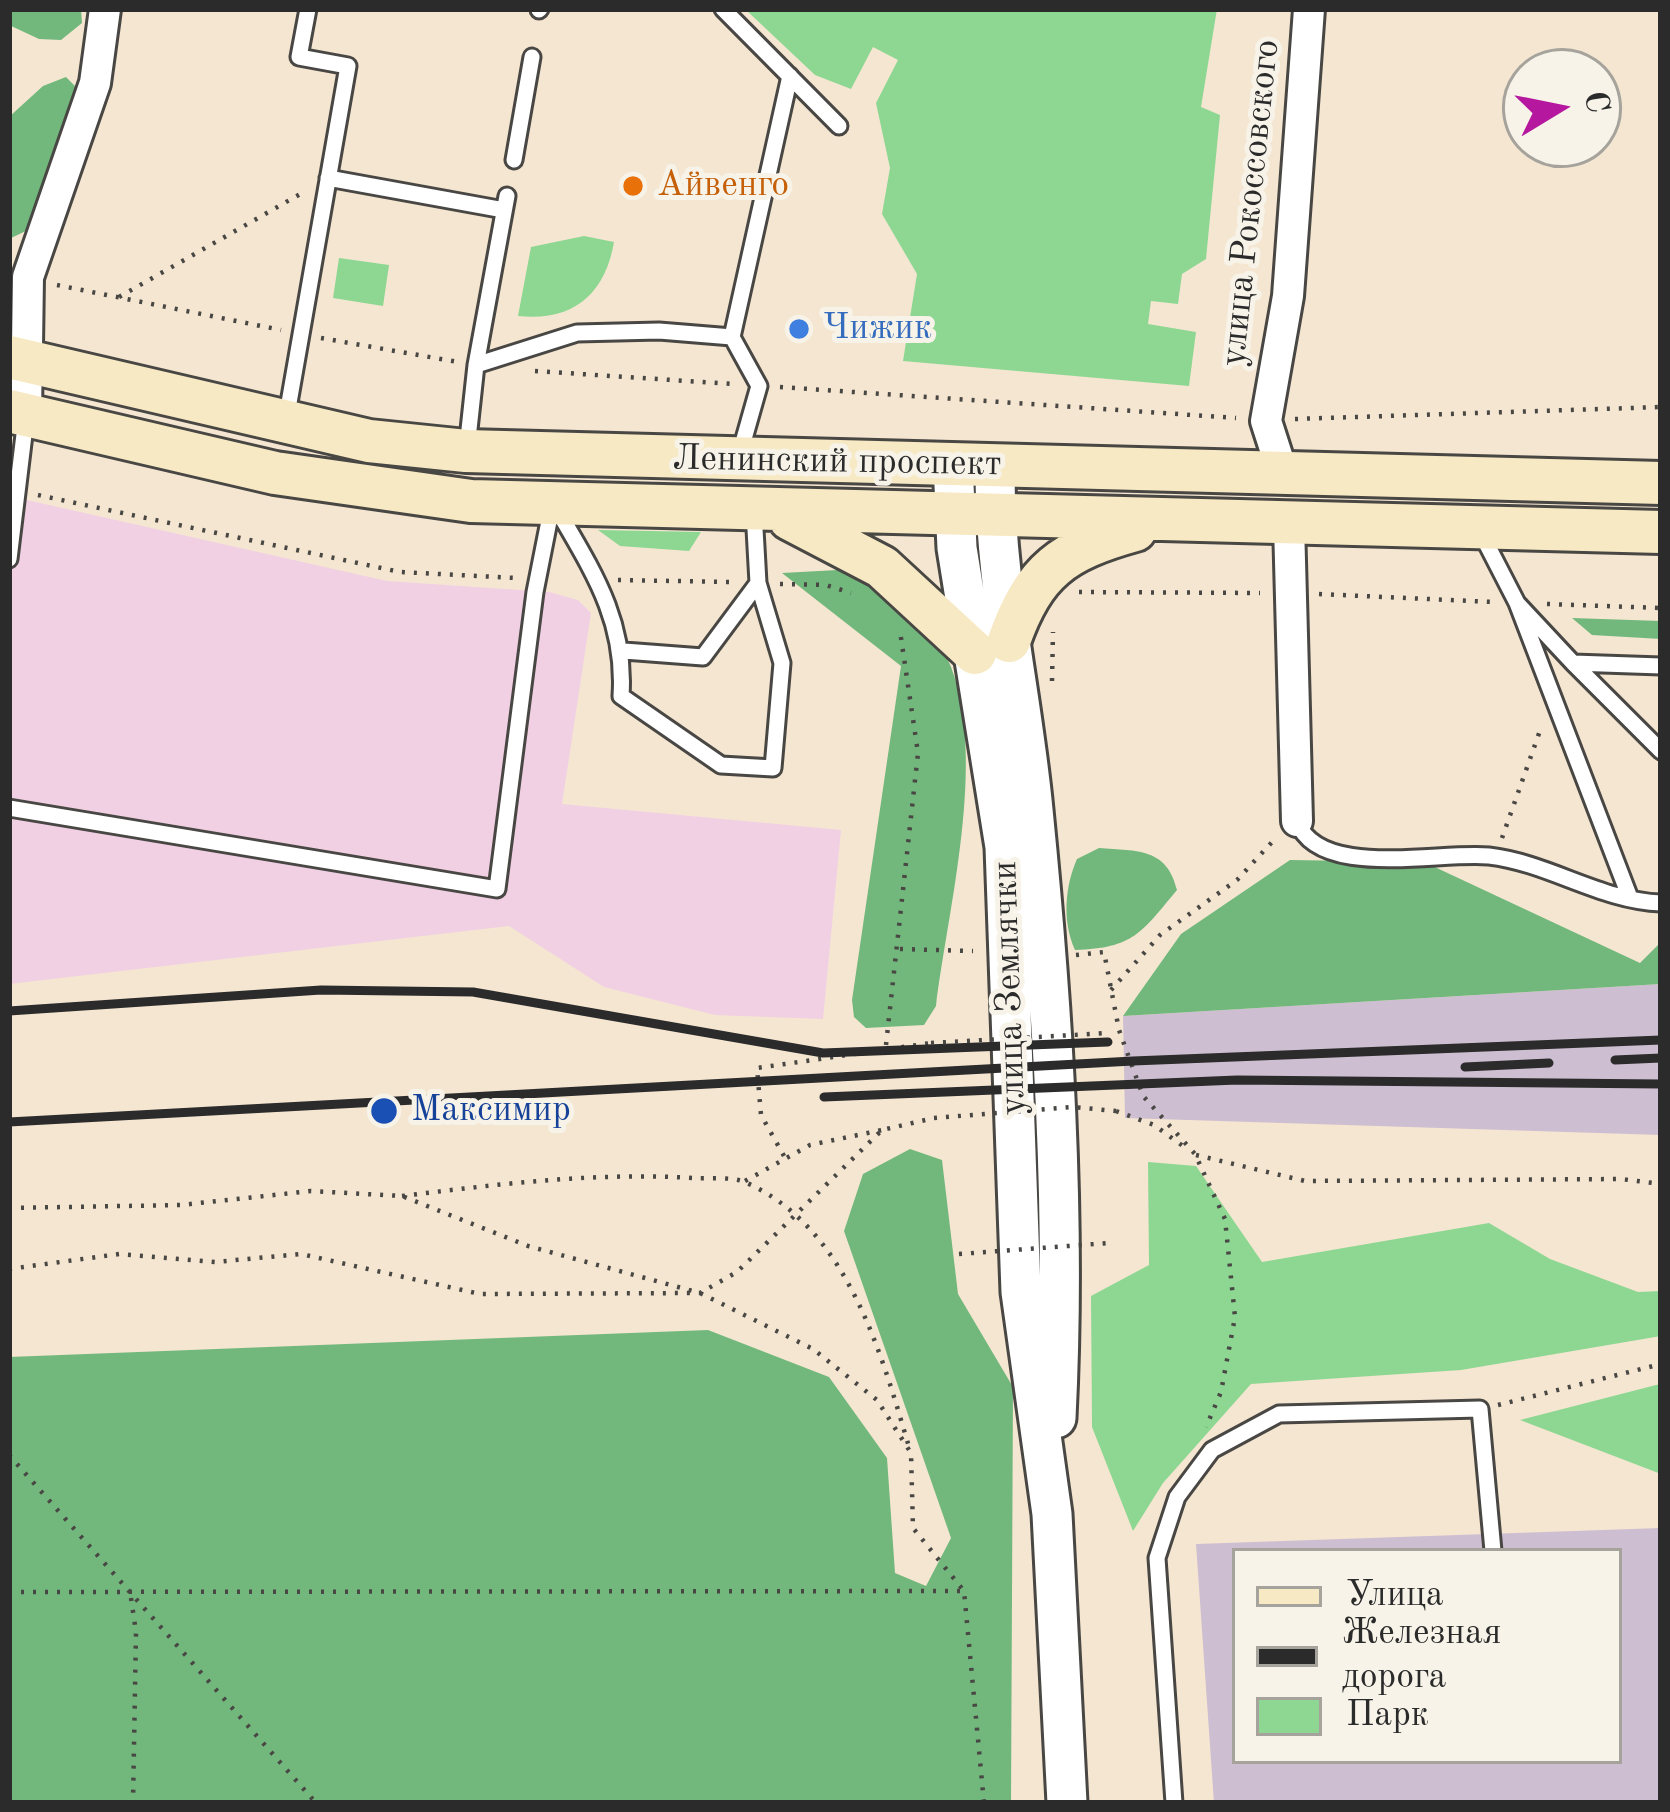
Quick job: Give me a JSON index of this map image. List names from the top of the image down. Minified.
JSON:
{"streets":{"main road":["Ленинский проспект"],"street":["улица Рокоссовского","улица Землячки"]},"crossings":[["улица Рокоссовского","Ленинский проспект"],["Ленинский проспект","улица Землячки"]],"places":["Айвенго","Чижик","Максимир"],"legend":["Улица","Железная дорога","Парк"],"north":"right"}
